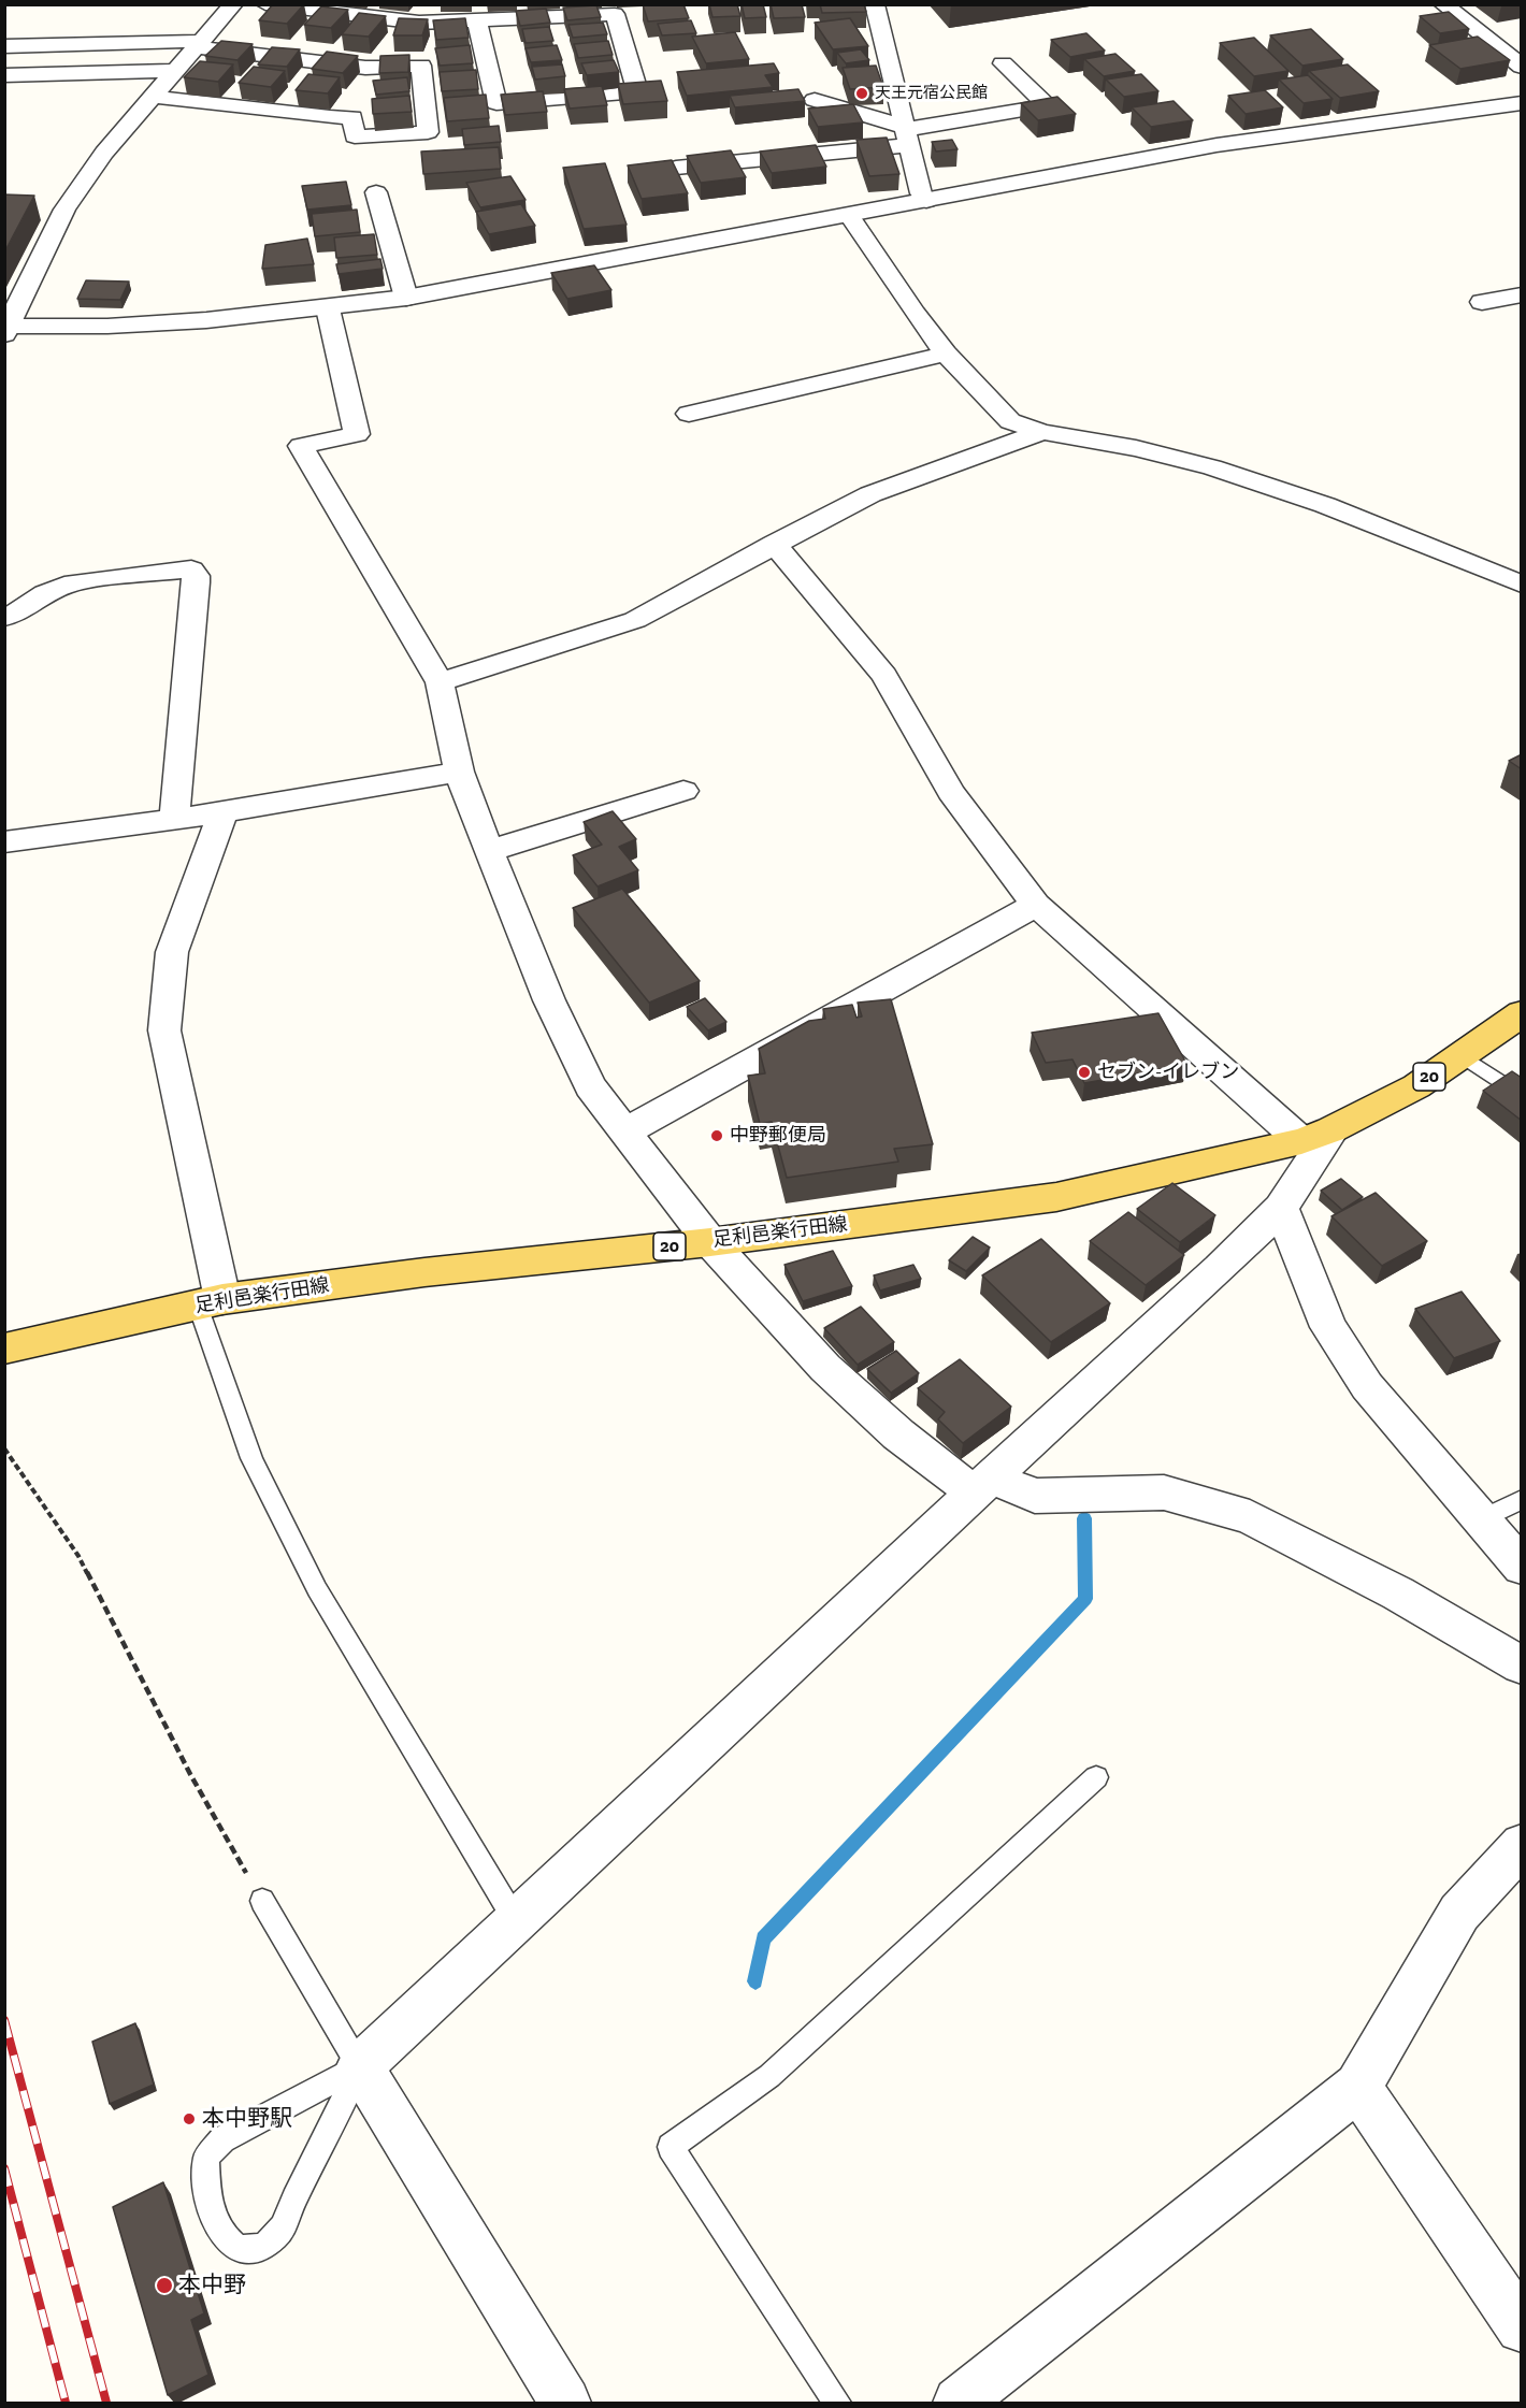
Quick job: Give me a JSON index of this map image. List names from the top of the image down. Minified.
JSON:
{"streets":{"main road":["20","足利邑楽行田線"]},"places":["天王元宿公民館","セブン-イレブン","中野郵便局","本中野駅","本中野"]}
